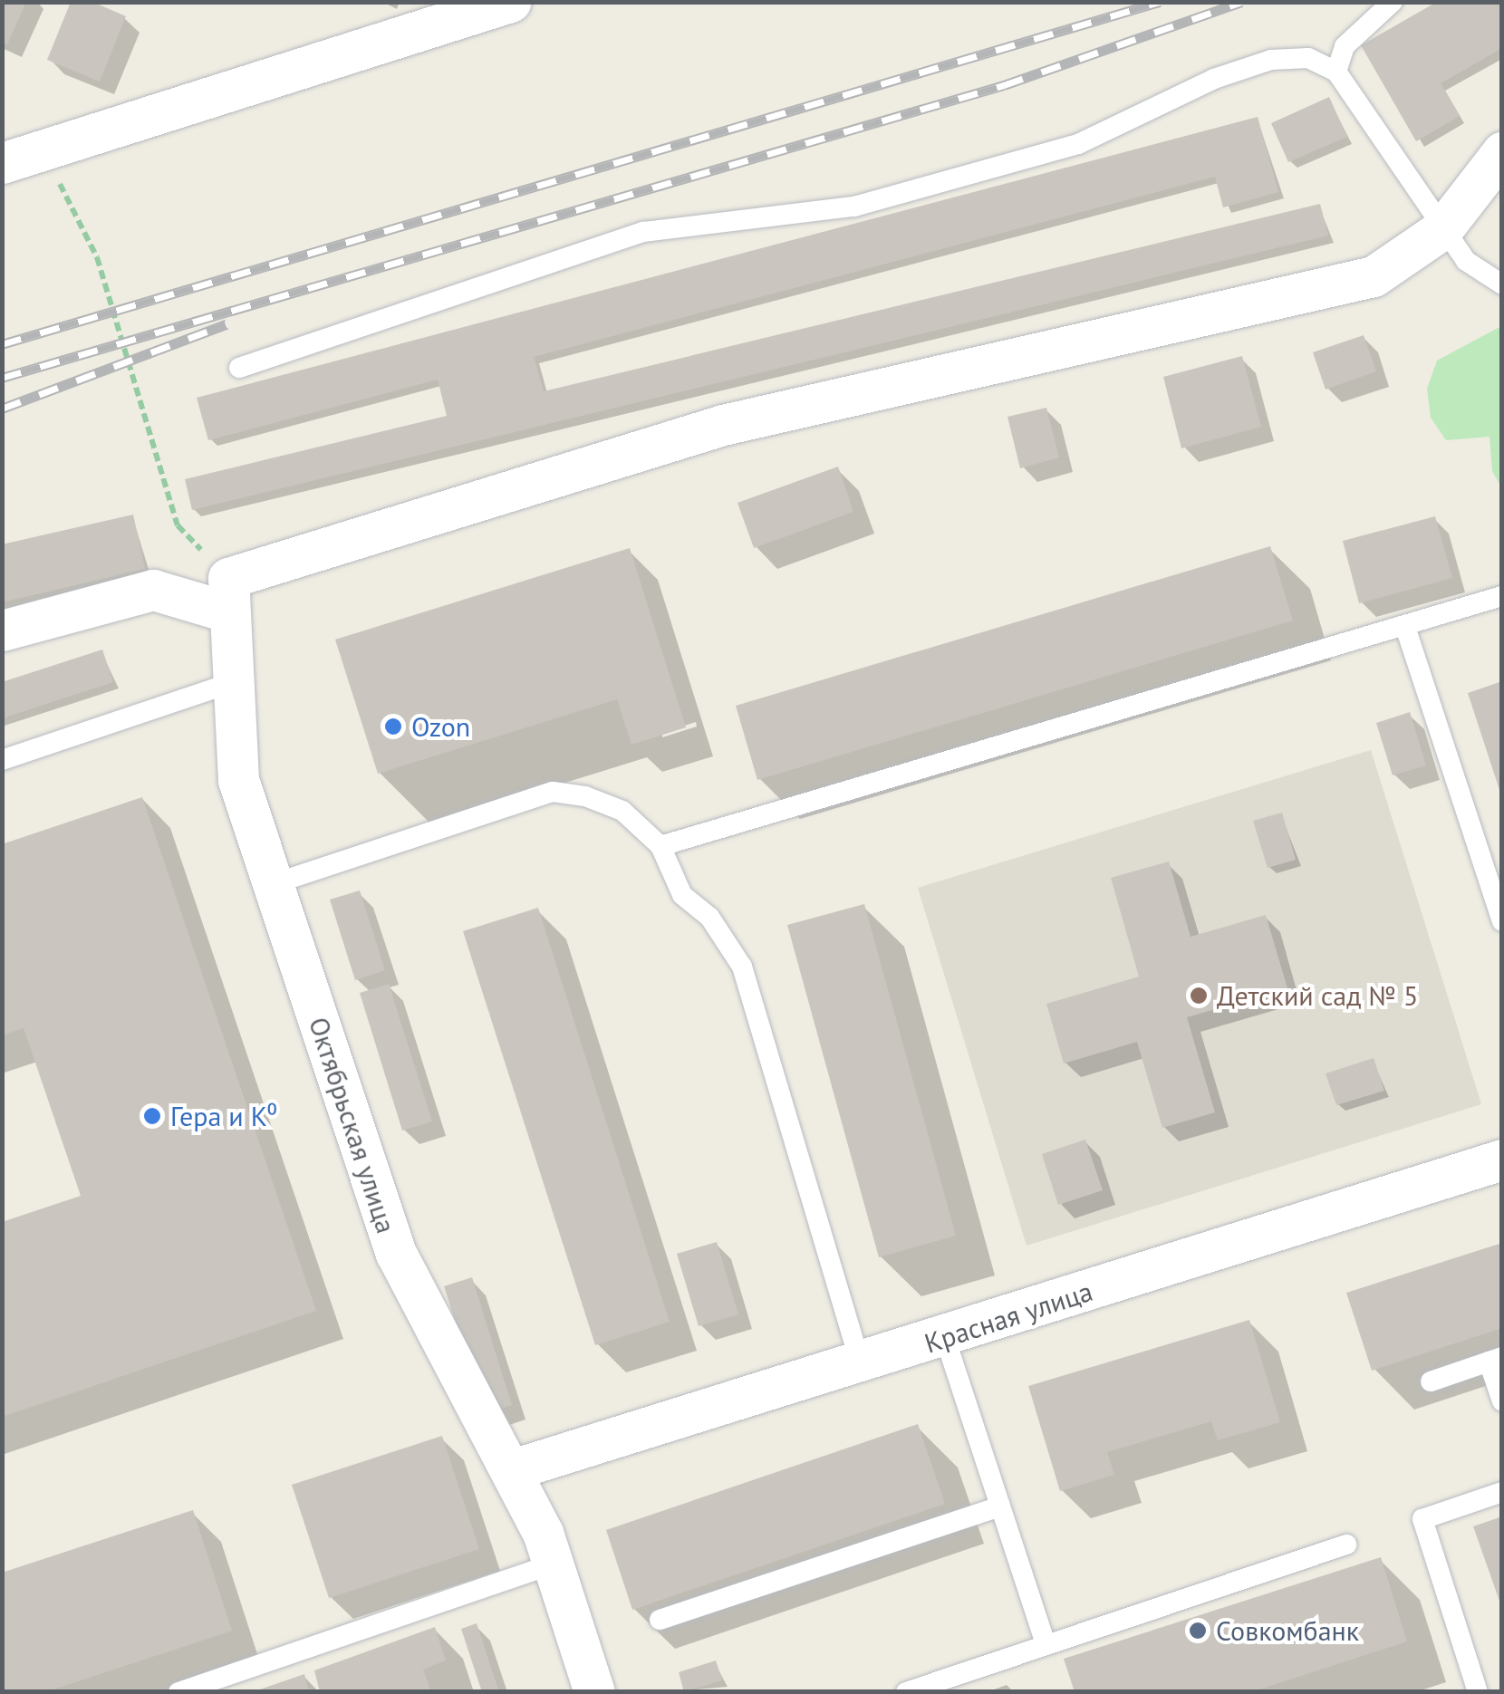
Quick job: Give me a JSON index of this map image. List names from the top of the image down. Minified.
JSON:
{"streets":{"street":["Октябрьская улица","Красная улица"]},"crossings":[["Октябрьская улица","Красная улица"]],"places":["Ozon","Детский сад № 5","Гера и К⁰","Совкомбанк"]}
